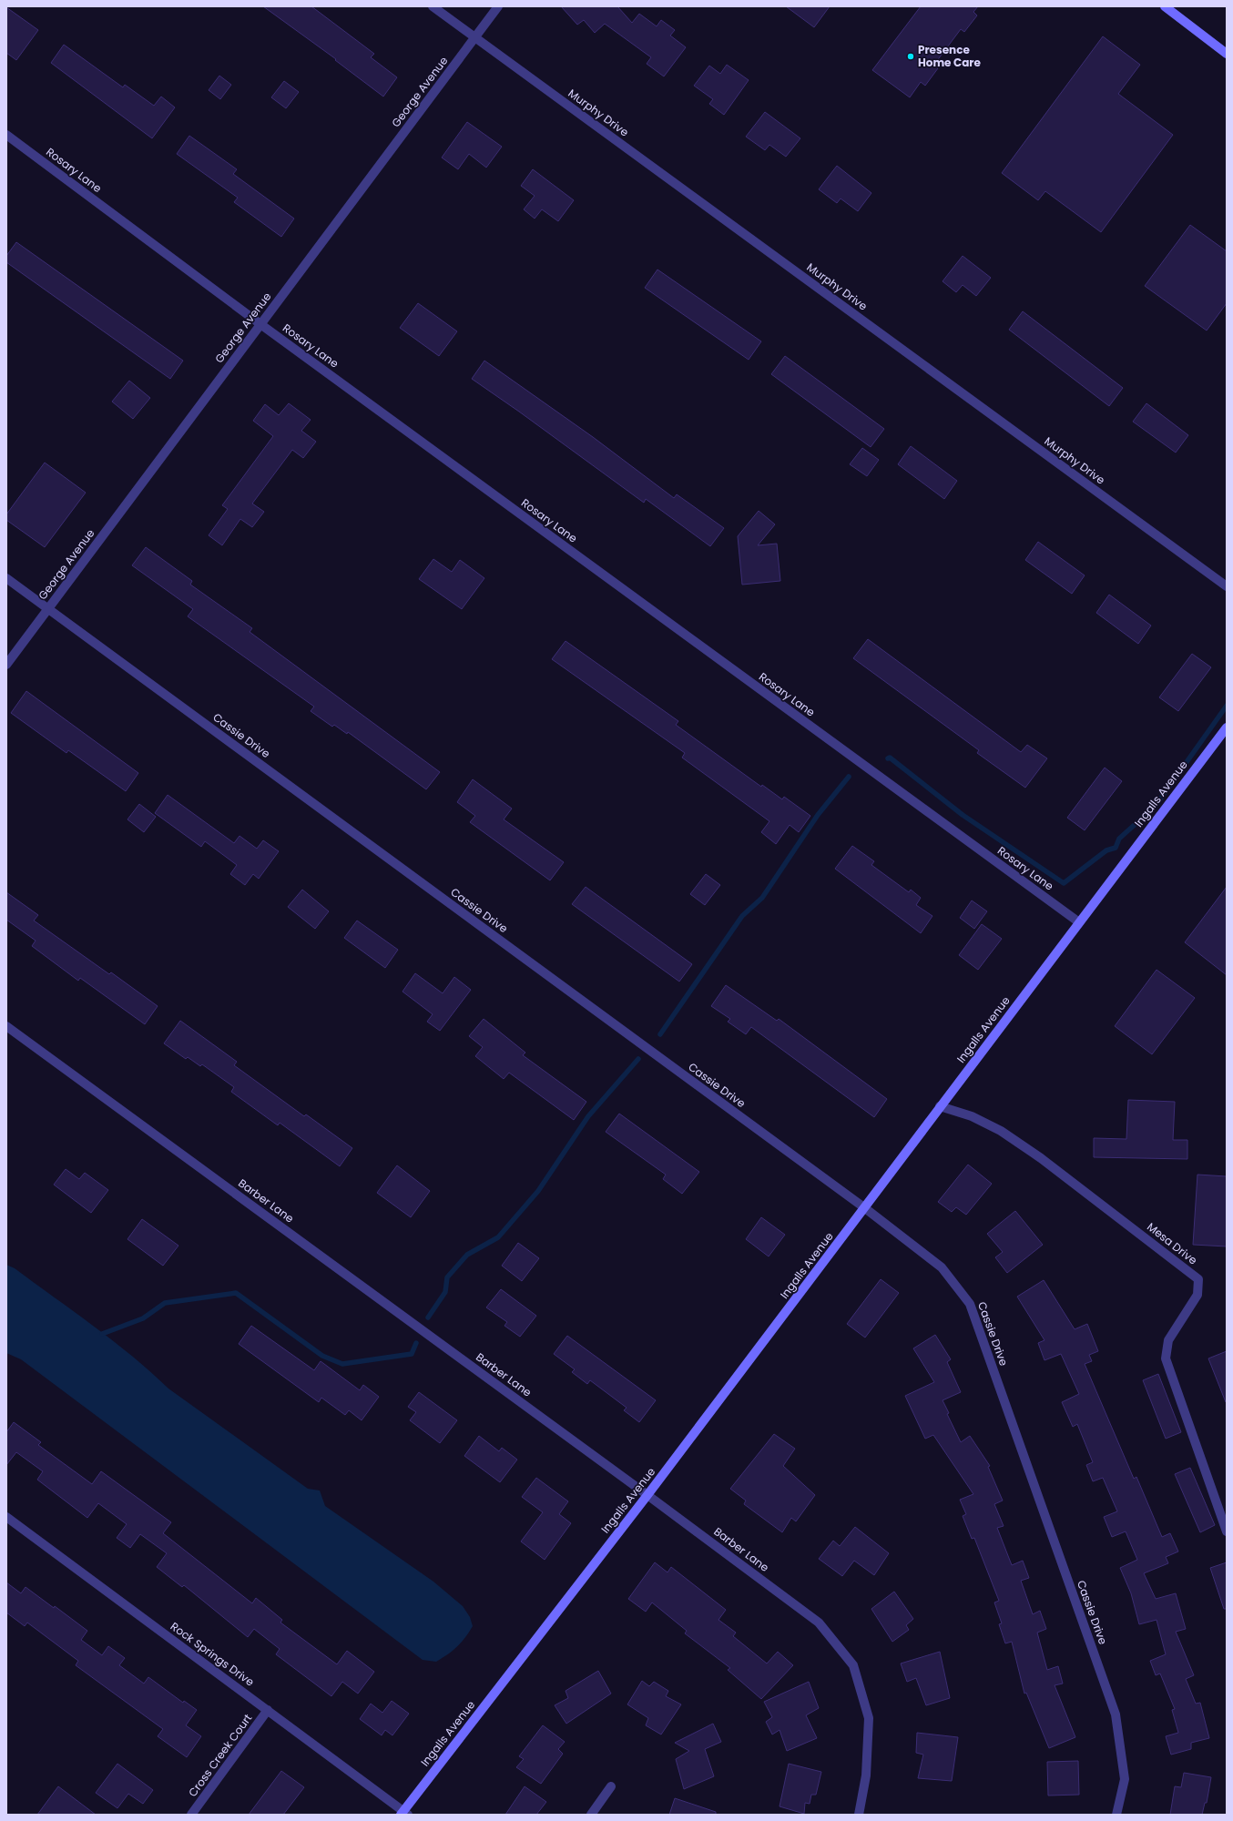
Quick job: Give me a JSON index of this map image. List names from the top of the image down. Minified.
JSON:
{"streets":{"street":["George Avenue","Murphy Drive","Rosary Lane","Cassie Drive","Ingalls Avenue","Barber Lane","Mesa Drive","Rock Springs Drive","Cross Creek Court"]},"crossings":[["George Avenue","Murphy Drive"],["George Avenue","Rosary Lane"],["George Avenue","Cassie Drive"],["Rosary Lane","Ingalls Avenue"],["Cassie Drive","Ingalls Avenue"],["Ingalls Avenue","Barber Lane"],["Ingalls Avenue","Mesa Drive"],["Ingalls Avenue","Rock Springs Drive"],["Rock Springs Drive","Cross Creek Court"]],"places":["Presence Home Care"]}
